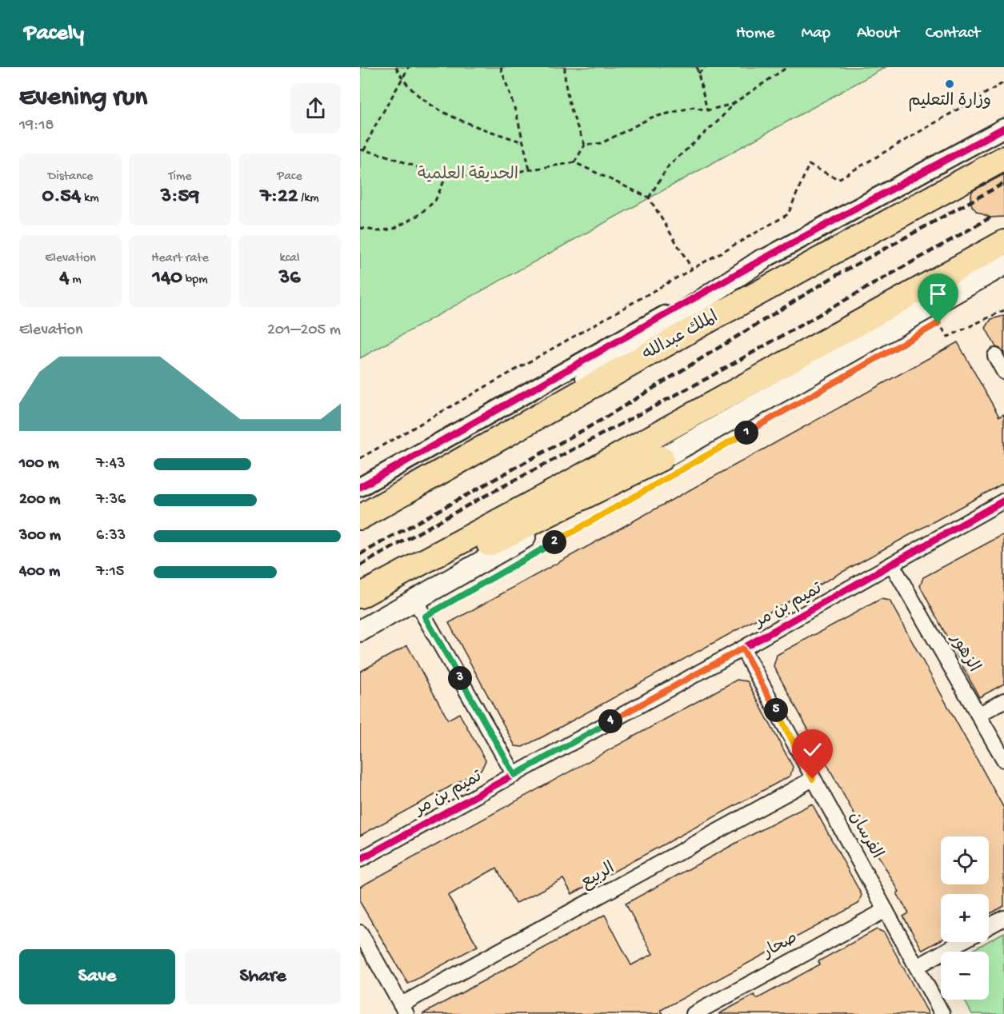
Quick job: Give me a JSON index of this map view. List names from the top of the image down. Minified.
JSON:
{"streets":{"highway":["الملك عبدالله"],"street":["تميم بن مر","الزهور","الفرسان","الربيع","صحار"]},"crossings":[["تميم بن مر","الزهور"],["تميم بن مر","الفرسان"],["الفرسان","الربيع"],["الفرسان","صحار"]],"parks":["الحديقة العلمية"],"places":["وزارة التعليم"],"page":{"header":"Pacely","nav":["Home","Map","About","Contact"],"heading":["Evening run","19:18"],"stats":[["Distance","0.54 km"],["Time","3:59"],["Pace","7:22 /km"],["Elevation","4 m"],["Heart rate","140 bpm"],["kcal","36"]],"chart":["Elevation","201–205 m"],"pins":["1","2","3","5","4"],"list":[{"name":"100 m","note":"7:43"},{"name":"200 m","note":"7:36"},{"name":"300 m","note":"6:33"},{"name":"400 m","note":"7:15"}],"map_buttons":["+","−"],"buttons":["Save","Share"]}}
